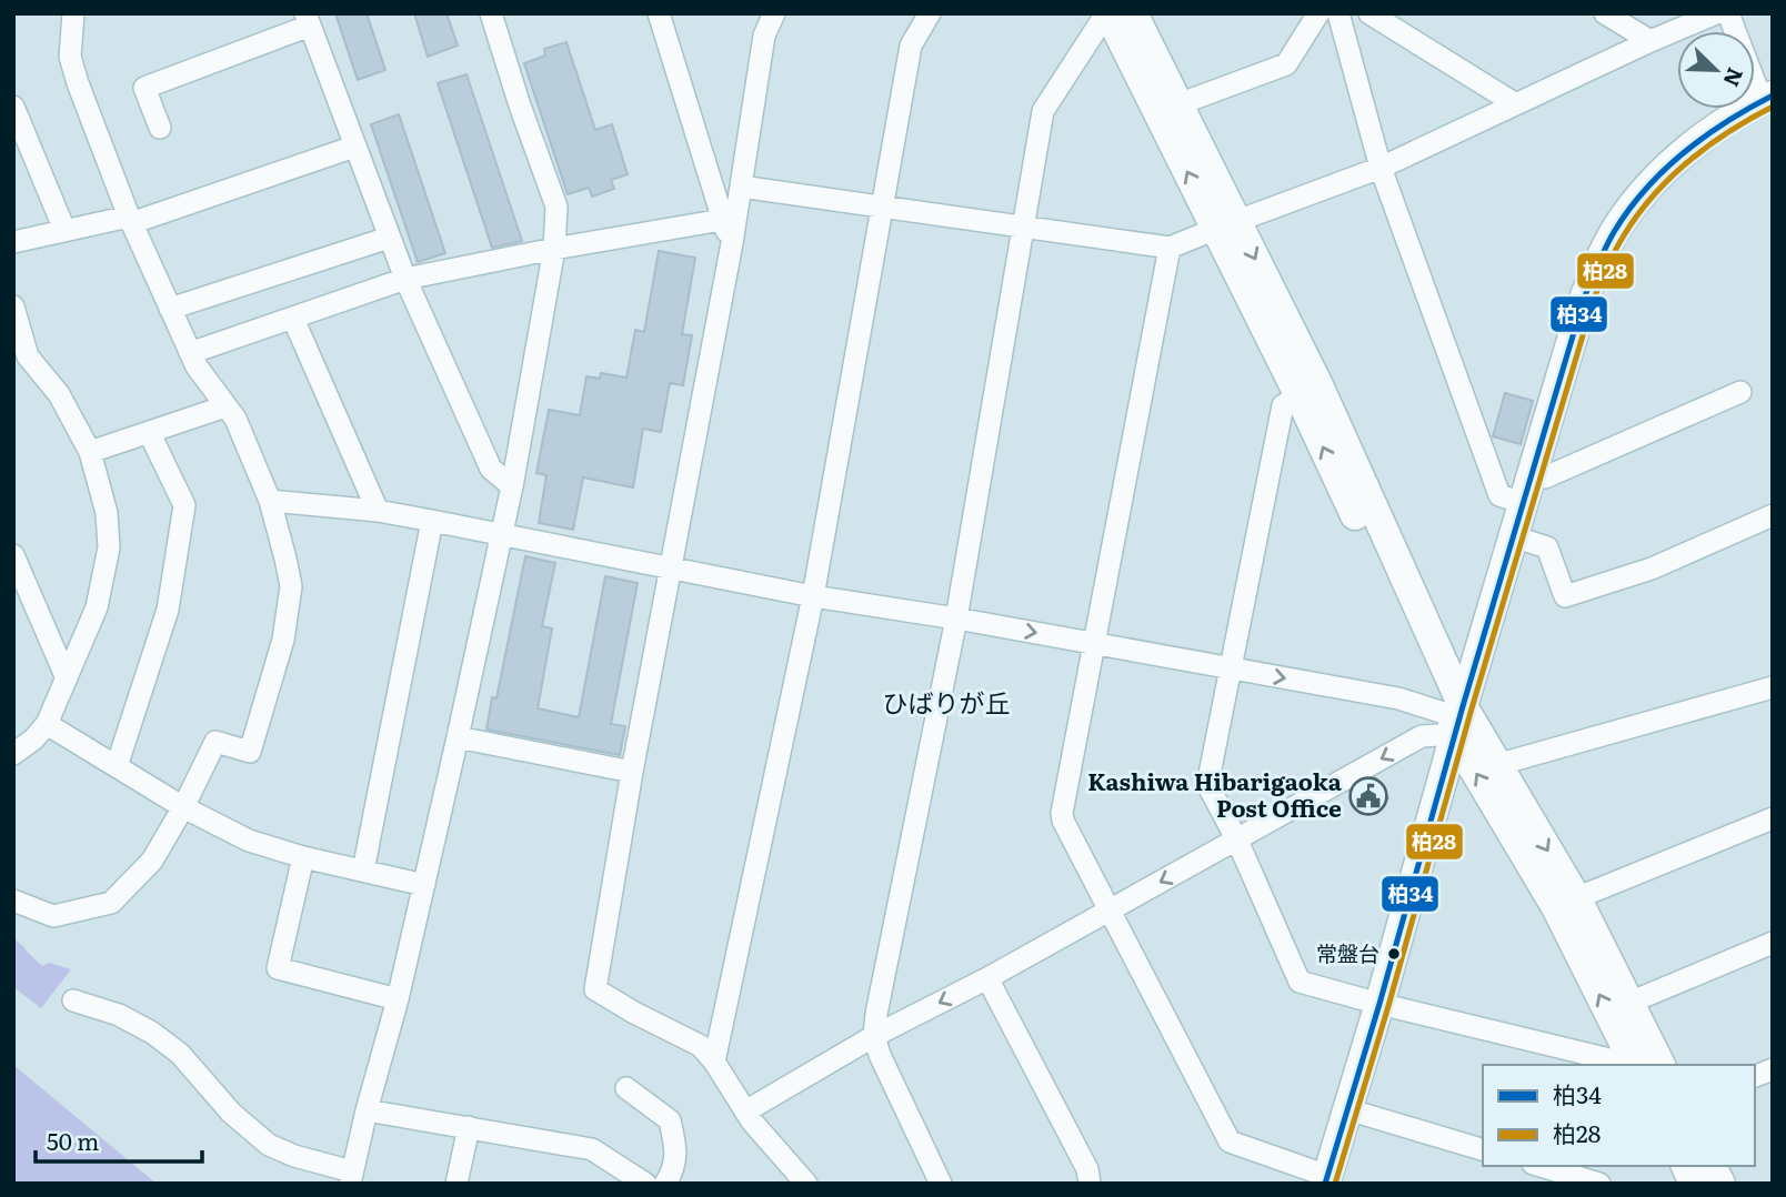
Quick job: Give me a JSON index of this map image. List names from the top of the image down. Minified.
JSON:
{"districts":["ひばりが丘"],"places":{"public building":["Kashiwa Hibarigaoka Post Office"],"other":["常盤台"]},"lines":["transit line 柏34","transit line 柏28"],"legend":["柏34","柏28"],"scale_bar":"50 m","north":"bottom right"}
